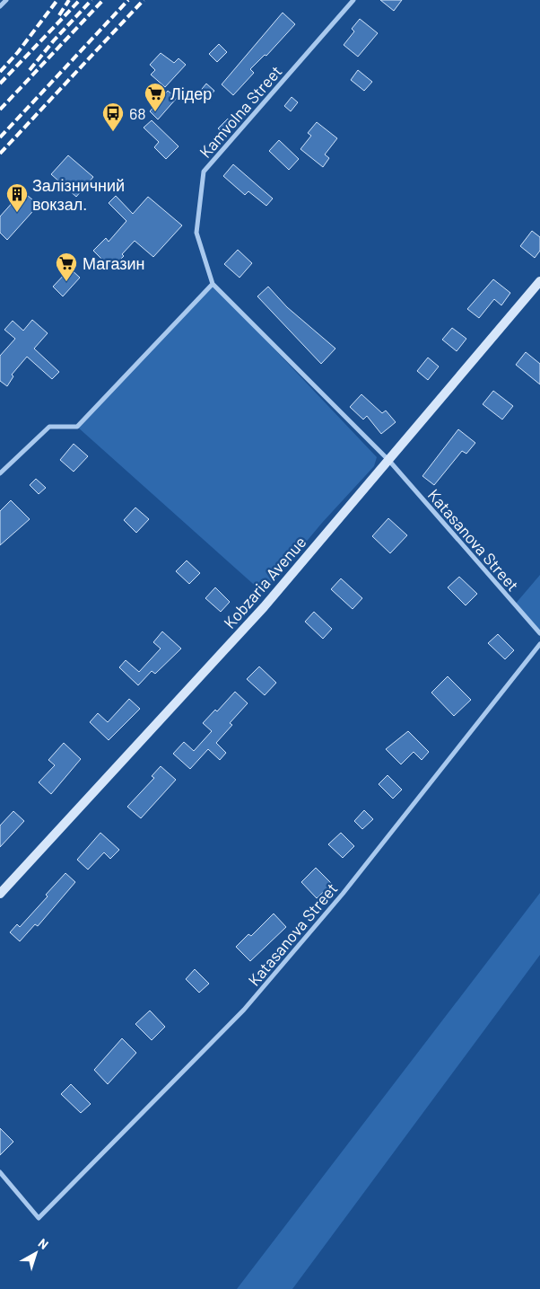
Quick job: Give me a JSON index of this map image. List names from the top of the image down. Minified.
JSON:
{"streets":{"main road":["Kobzaria Avenue"],"street":["Kamvolna Street","Katasanova Street"]},"crossings":[["Kamvolna Street","Katasanova Street"],["Kamvolna Street","Kobzaria Avenue"],["Katasanova Street","Kobzaria Avenue"]],"places":{"supermarket":["Лідер","Магазин"],"bus stop":["68"],"building":["Залізничний вокзал."]},"north":"top right"}
